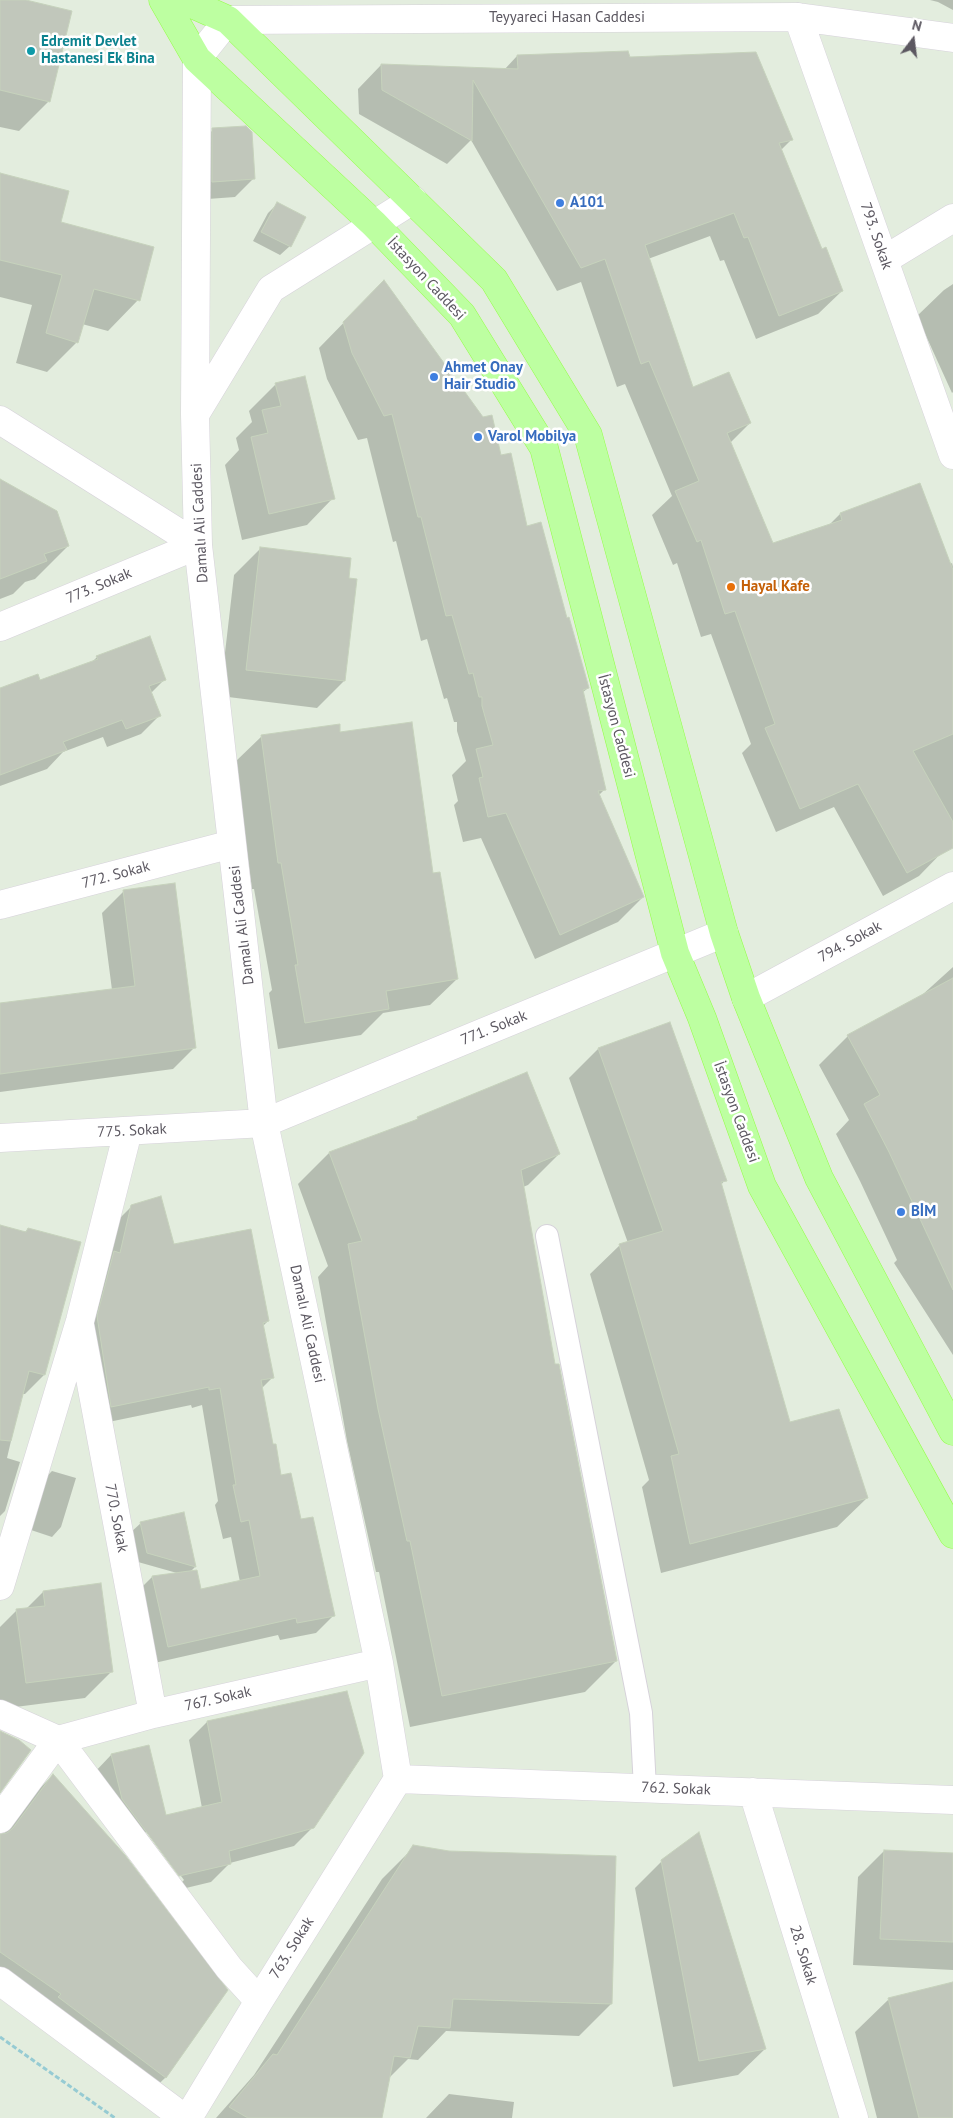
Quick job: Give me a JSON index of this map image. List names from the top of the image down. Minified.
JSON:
{"streets":{"main road":["İstasyon Caddesi"],"street":["Teyyareci Hasan Caddesi","793. Sokak","Damalı Ali Caddesi","773. Sokak","772. Sokak","794. Sokak","771. Sokak","775. Sokak","770. Sokak","767. Sokak","762. Sokak","763. Sokak","28. Sokak"]},"crossings":[["Teyyareci Hasan Caddesi","793. Sokak"],["İstasyon Caddesi","Damalı Ali Caddesi"],["İstasyon Caddesi","771. Sokak"],["Damalı Ali Caddesi","773. Sokak"],["Damalı Ali Caddesi","772. Sokak"],["Damalı Ali Caddesi","771. Sokak"],["Damalı Ali Caddesi","775. Sokak"],["Damalı Ali Caddesi","767. Sokak"],["Damalı Ali Caddesi","762. Sokak"],["Damalı Ali Caddesi","763. Sokak"],["771. Sokak","775. Sokak"],["775. Sokak","770. Sokak"],["770. Sokak","767. Sokak"],["762. Sokak","763. Sokak"],["762. Sokak","28. Sokak"]],"places":["Edremit Devlet Hastanesi Ek Bina","A101","Ahmet Onay Hair Studio","Varol Mobilya","Hayal Kafe","BİM"],"north":"top"}
